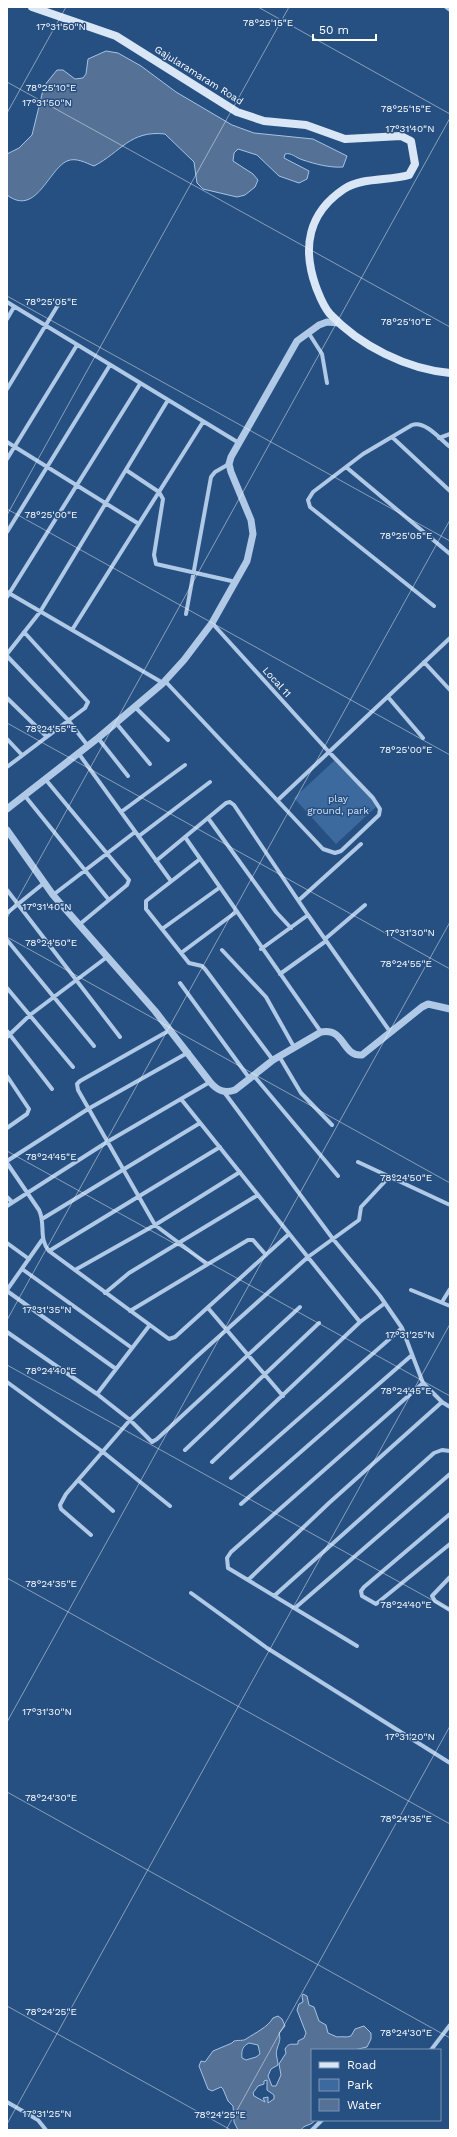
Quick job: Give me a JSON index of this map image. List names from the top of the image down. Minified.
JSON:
{"streets":{"main road":["Gajularamaram Road"],"street":["Local 11"]},"parks":["play ground, park"],"legend":["Road","Park","Water"],"scale_bar":"50 m","coordinates":["78°25'15\"E","17°31'50\"N","78°25'10\"E","17°31'40\"N","78°25'05\"E","78°25'00\"E","78°24'55\"E","17°31'30\"N","78°24'50\"E","78°24'45\"E","17°31'35\"N","17°31'25\"N","78°24'40\"E","78°24'35\"E","17°31'20\"N","78°24'30\"E","78°24'25\"E"]}
